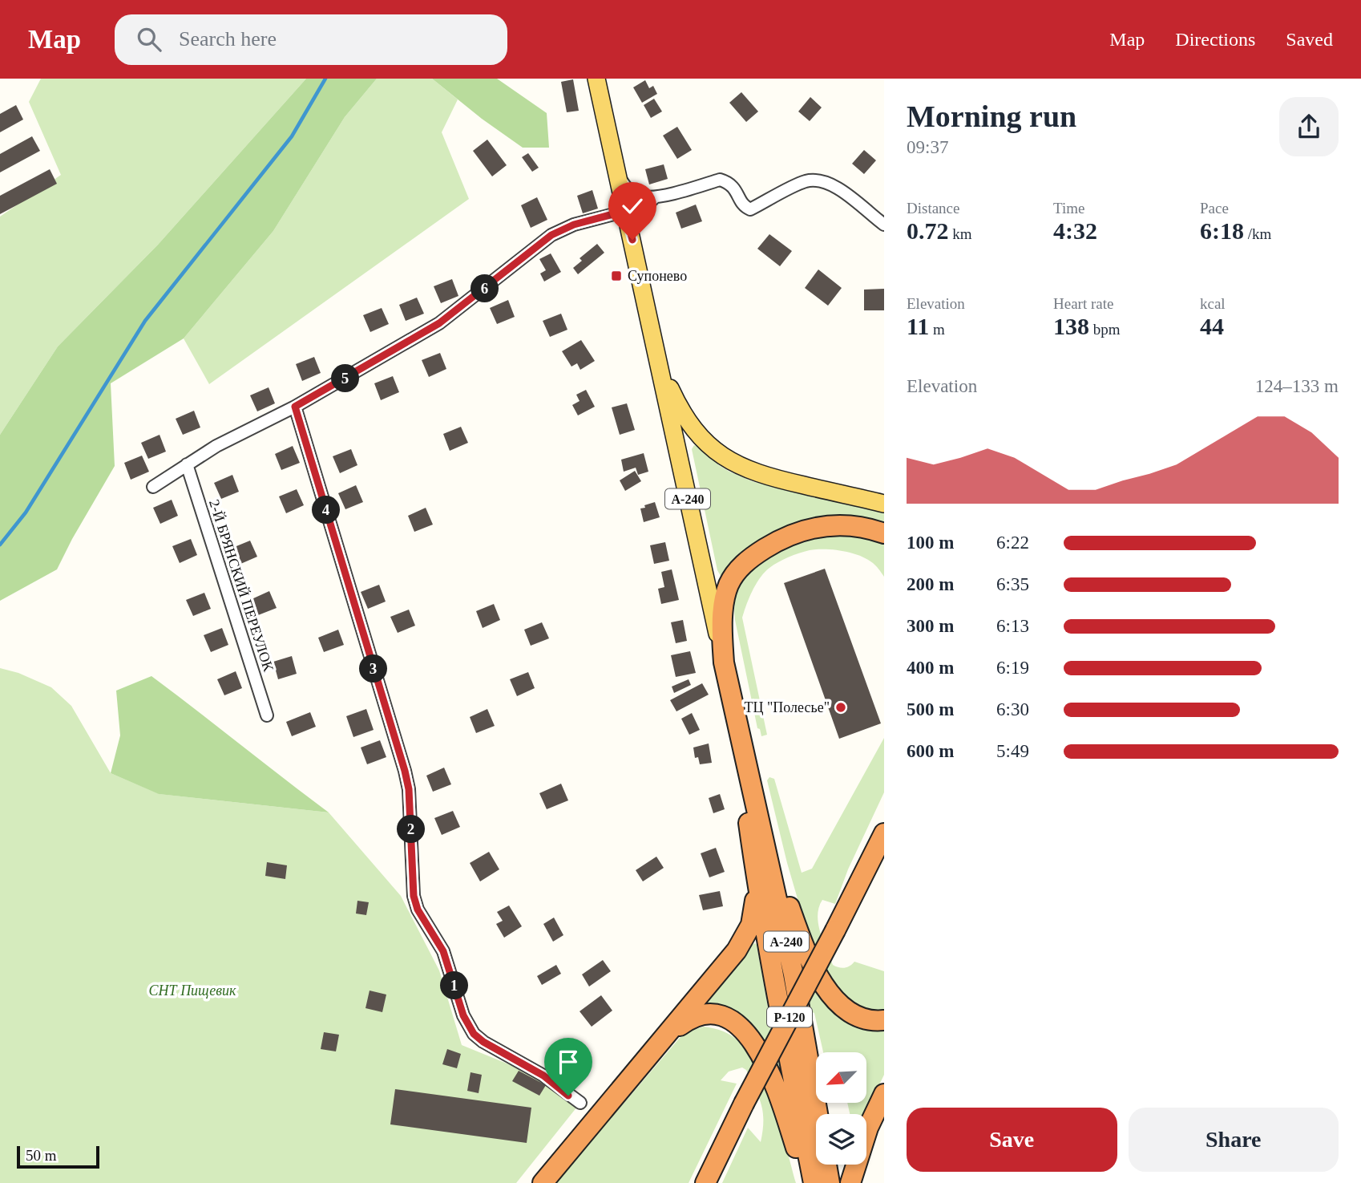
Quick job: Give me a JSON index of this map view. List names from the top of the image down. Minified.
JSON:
{"streets":{"highway":["А-240","Р-120"],"street":["2-Й БРЯНСКИЙ ПЕРЕУЛОК"]},"parks":["СНТ Пищевик"],"places":{"transit":["Супонево"],"other":["ТЦ \"Полесье\""]},"scale_bar":"50 m","north":"bottom left","page":{"header":"Map","search":"Search here","nav":["Map","Directions","Saved"],"heading":["Morning run","09:37"],"stats":[["Distance","0.72 km"],["Time","4:32"],["Pace","6:18 /km"],["Elevation","11 m"],["Heart rate","138 bpm"],["kcal","44"]],"pins":["6","5","4","3","2","1"],"chart":["Elevation","124–133 m"],"list":[{"name":"100 m","note":"6:22"},{"name":"200 m","note":"6:35"},{"name":"300 m","note":"6:13"},{"name":"400 m","note":"6:19"},{"name":"500 m","note":"6:30"},{"name":"600 m","note":"5:49"}],"buttons":["Save","Share"],"scale":"50 m"}}
